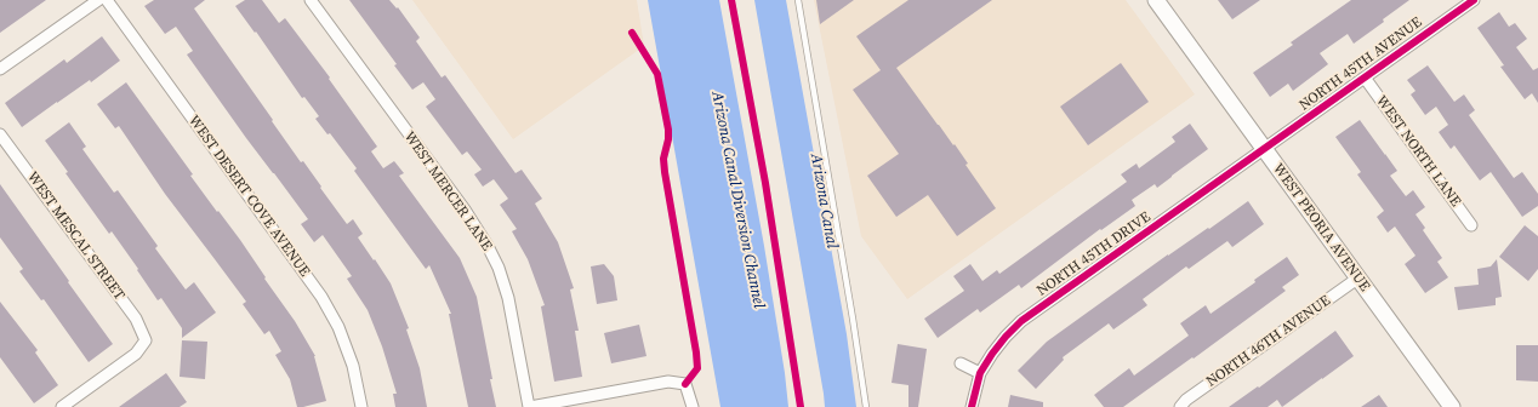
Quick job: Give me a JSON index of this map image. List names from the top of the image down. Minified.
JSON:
{"streets":{"main road":["WEST PEORIA AVENUE"],"street":["NORTH 45TH AVENUE","WEST NORTH LANE","WEST MERCER LANE","WEST DESERT COVE AVENUE","WEST MESCAL STREET","NORTH 45TH DRIVE","NORTH 46TH AVENUE"]},"crossings":[["NORTH 45TH AVENUE","WEST NORTH LANE"],["NORTH 45TH AVENUE","WEST PEORIA AVENUE"],["NORTH 45TH AVENUE","NORTH 45TH DRIVE"],["WEST PEORIA AVENUE","NORTH 45TH DRIVE"],["WEST PEORIA AVENUE","NORTH 46TH AVENUE"]],"water":["Arizona Canal Diversion Channel","Arizona Canal"]}
